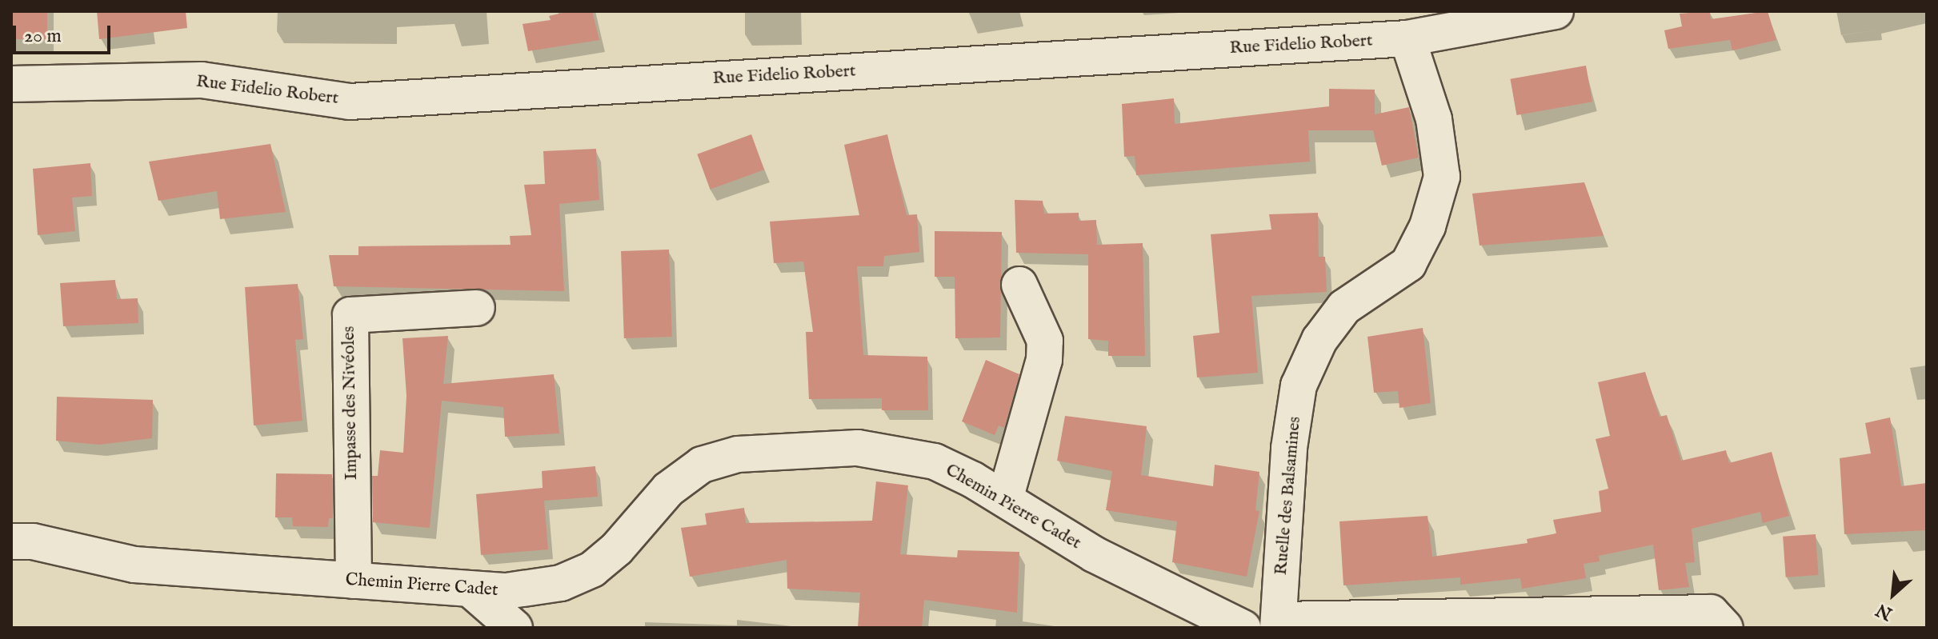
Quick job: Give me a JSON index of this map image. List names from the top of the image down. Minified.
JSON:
{"streets":{"street":["Rue Fidelio Robert","Impasse des Nivéoles","Ruelle des Balsamines","Chemin Pierre Cadet"]},"crossings":[["Rue Fidelio Robert","Ruelle des Balsamines"],["Impasse des Nivéoles","Chemin Pierre Cadet"]],"scale_bar":"20 m","north":"bottom left"}
